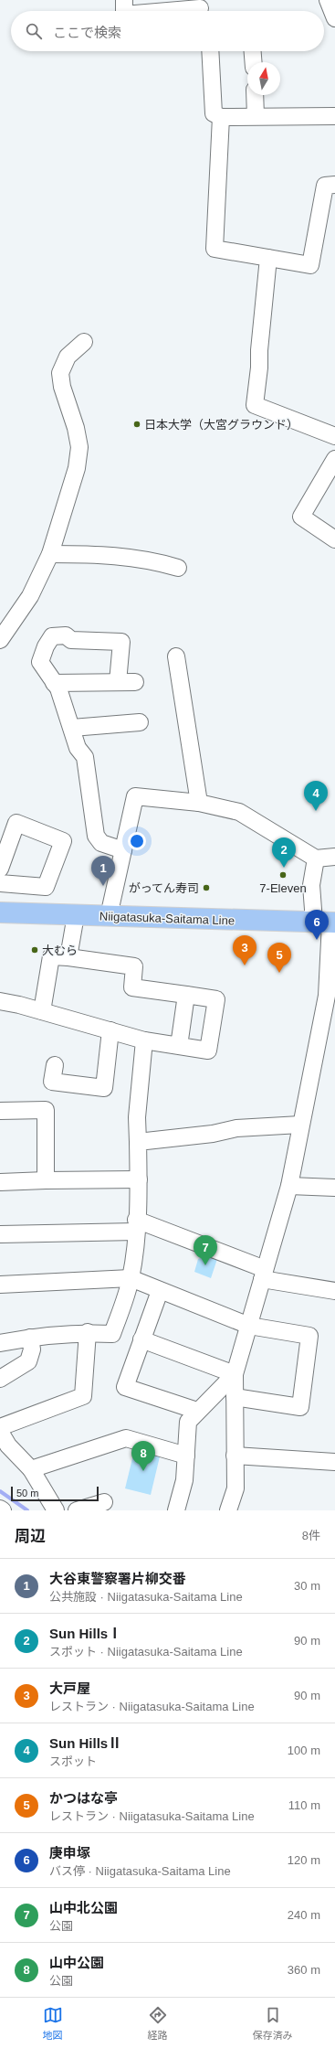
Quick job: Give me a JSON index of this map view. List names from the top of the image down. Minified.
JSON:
{"streets":{"main road":["Niigatasuka-Saitama Line"]},"places":["日本大学（大宮グラウンド）","7-Eleven","がってん寿司","大むら"],"scale_bar":"50 m","north":"top","page":{"search":"ここで検索","pins":["4","2","1","6","3","5","7","8"],"scale":"50 m","heading":["周辺","8件"],"list":[{"mark":"1","name":"大谷東警察署片柳交番","note":"公共施設 · Niigatasuka-Saitama Line","value":"30 m"},{"mark":"2","name":"Sun HillsⅠ","note":"スポット · Niigatasuka-Saitama Line","value":"90 m"},{"mark":"3","name":"大戸屋","note":"レストラン · Niigatasuka-Saitama Line","value":"90 m"},{"mark":"4","name":"Sun HillsⅡ","note":"スポット","value":"100 m"},{"mark":"5","name":"かつはな亭","note":"レストラン · Niigatasuka-Saitama Line","value":"110 m"},{"mark":"6","name":"庚申塚","note":"バス停 · Niigatasuka-Saitama Line","value":"120 m"},{"mark":"7","name":"山中北公園","note":"公園","value":"240 m"},{"mark":"8","name":"山中公園","note":"公園","value":"360 m"}],"nav":["地図","経路","保存済み"]}}
